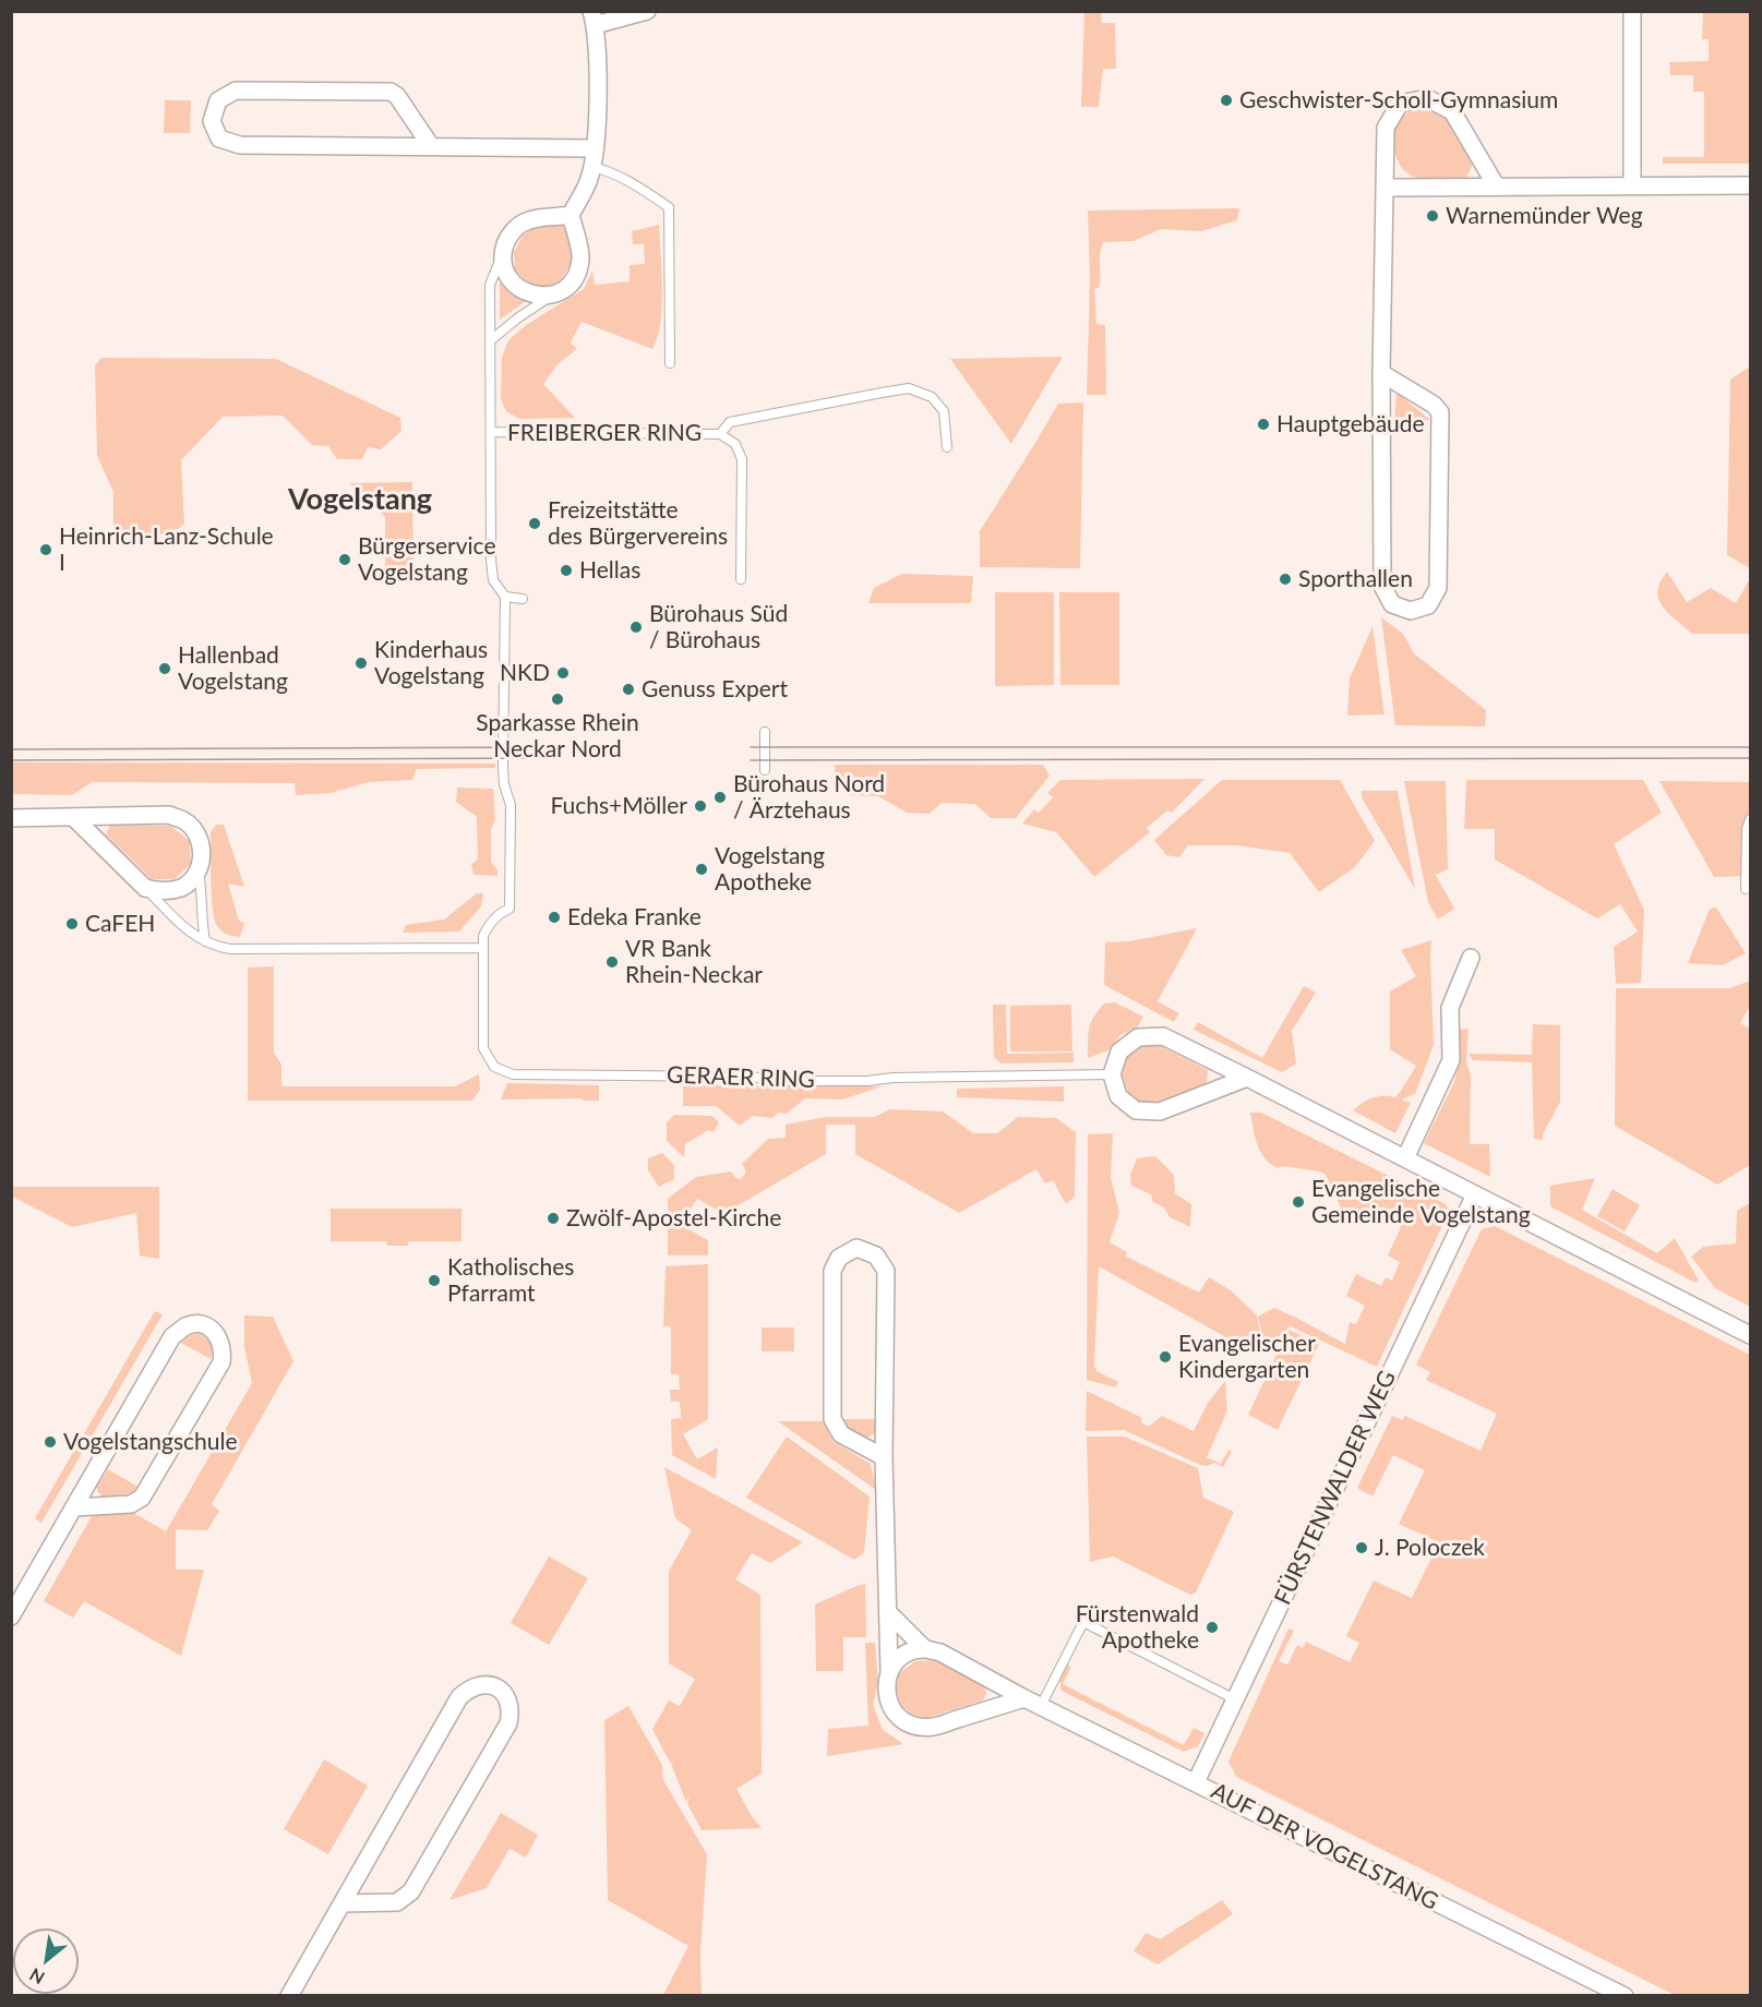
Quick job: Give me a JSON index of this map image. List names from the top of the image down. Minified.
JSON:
{"streets":{"street":["FÜRSTENWALDER WEG","AUF DER VOGELSTANG"],"lane":["FREIBERGER RING","GERAER RING"]},"crossings":[["FREIBERGER RING","GERAER RING"],["FÜRSTENWALDER WEG","AUF DER VOGELSTANG"]],"districts":["Vogelstang"],"places":["Geschwister-Scholl-Gymnasium","Warnemünder Weg","Hauptgebäude","Freizeitstätte des Bürgervereins","Heinrich-Lanz-Schule I","Bürgerservice Vogelstang","Hellas","Sporthallen","Bürohaus Süd / Bürohaus","Kinderhaus Vogelstang","Hallenbad Vogelstang","NKD","Genuss Expert","Sparkasse Rhein Neckar Nord","Bürohaus Nord / Ärztehaus","Fuchs+Möller","Vogelstang Apotheke","Edeka Franke","CaFEH","VR Bank Rhein-Neckar","Evangelische Gemeinde Vogelstang","Zwölf-Apostel-Kirche","Katholisches Pfarramt","Evangelischer Kindergarten","Vogelstangschule","J. Poloczek","Fürstenwald Apotheke"],"north":"bottom left"}
